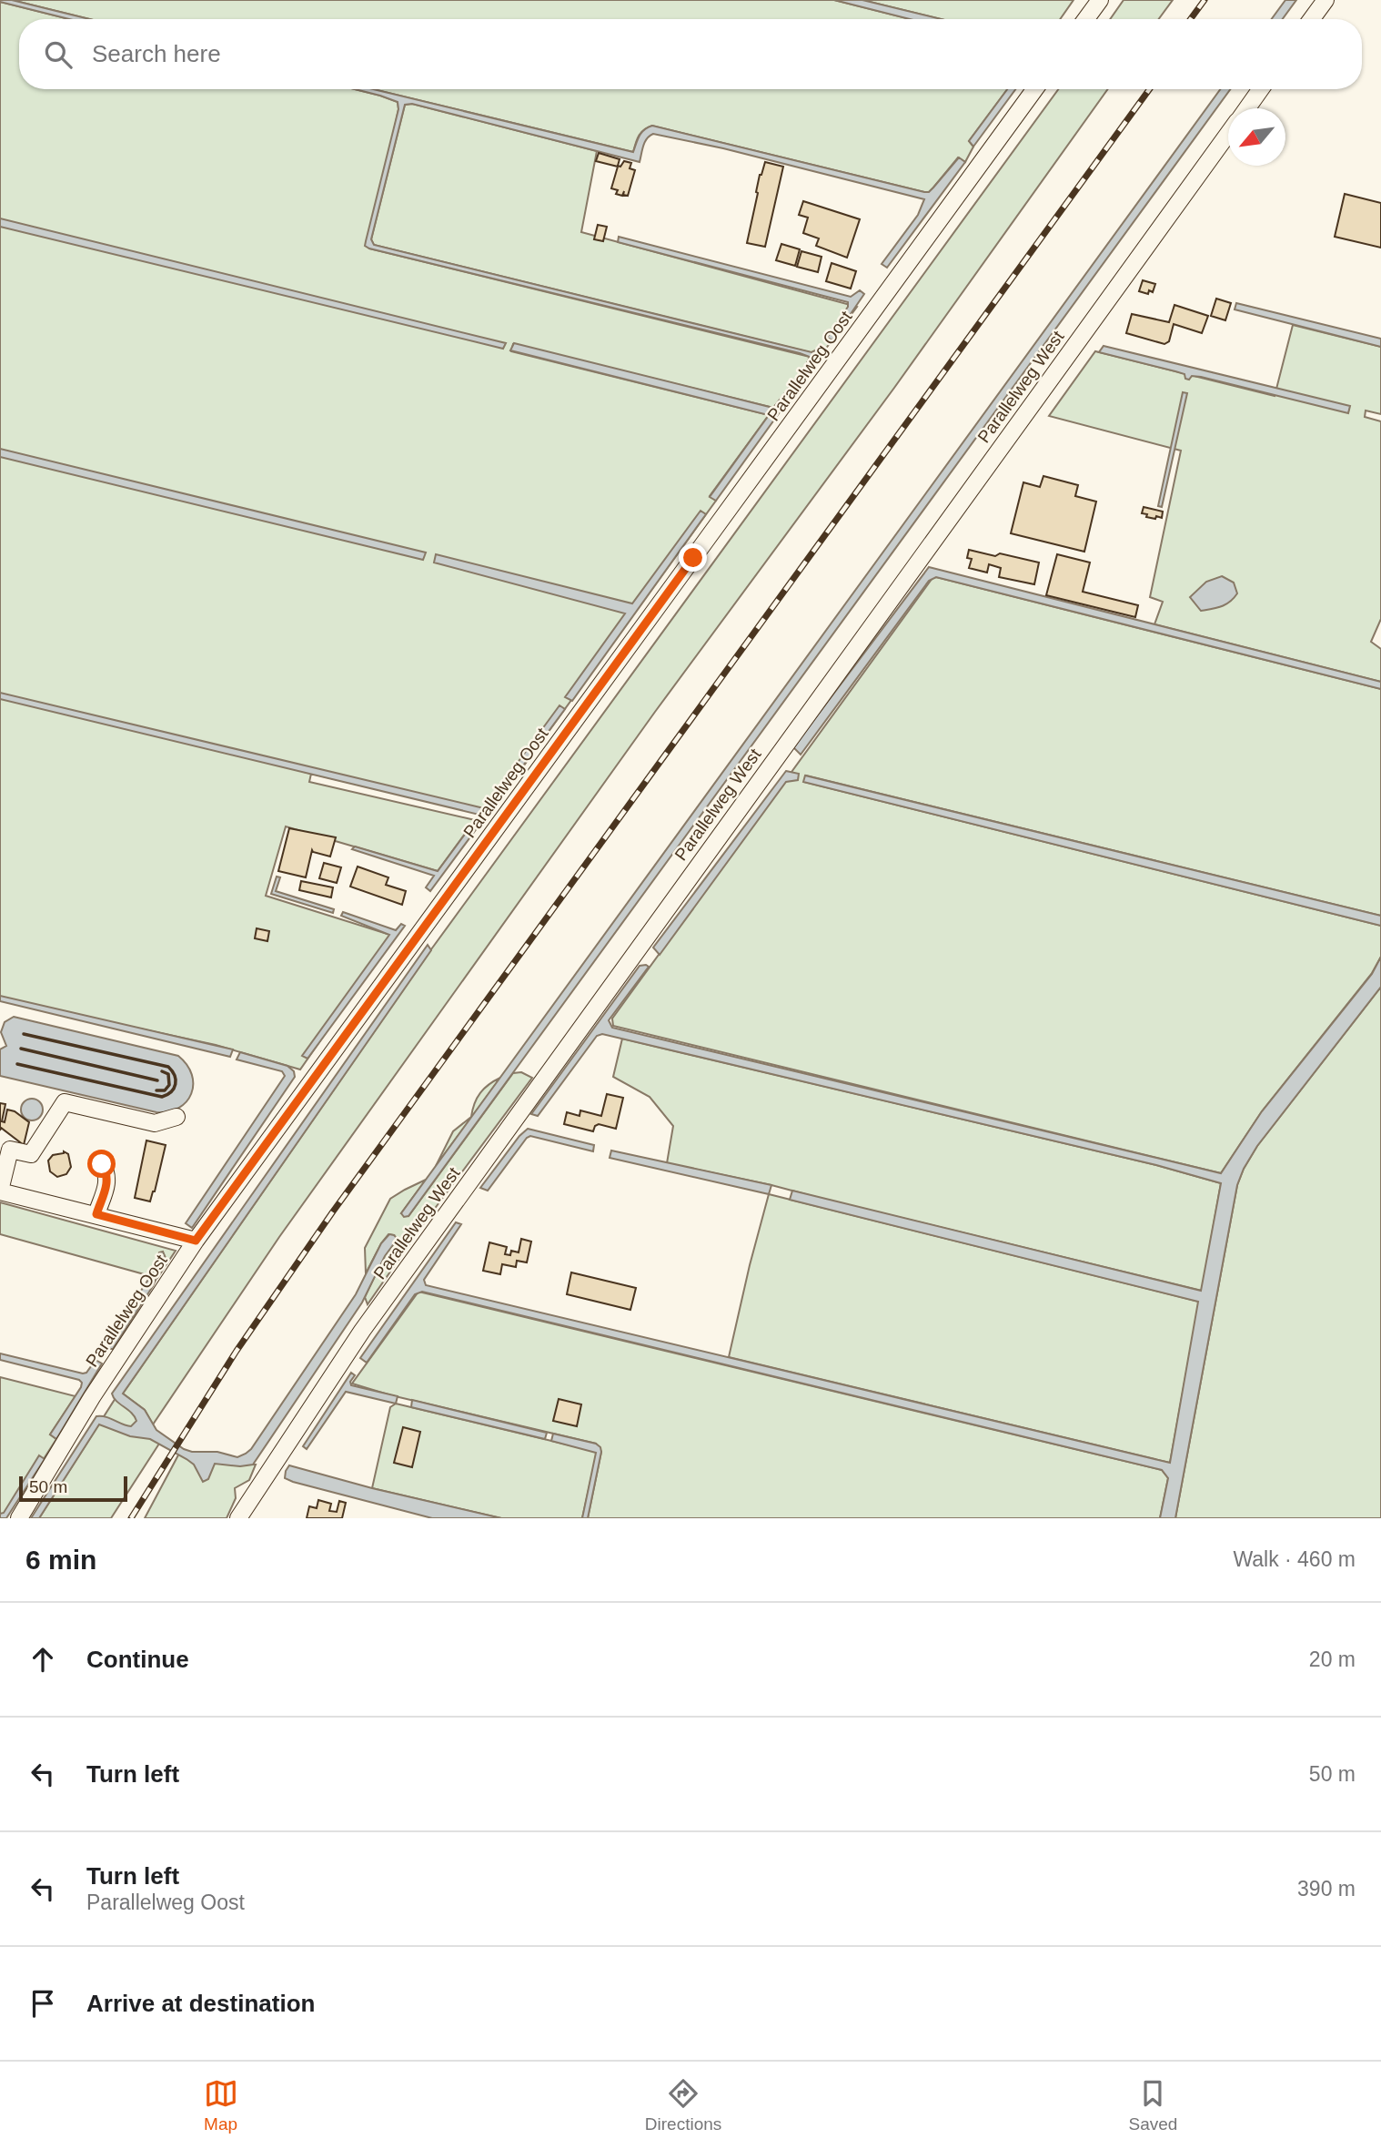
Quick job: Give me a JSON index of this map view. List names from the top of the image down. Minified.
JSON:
{"streets":{"street":["Parallelweg Oost","Parallelweg West"]},"scale_bar":"50 m","north":"bottom left","page":{"search":"Search here","scale":"50 m","heading":["6 min","Walk · 460 m"],"list":[["Continue","20 m"],["Turn left","50 m"],["Turn left","Parallelweg Oost","390 m"],"Arrive at destination"],"nav":["Map","Directions","Saved"]}}
